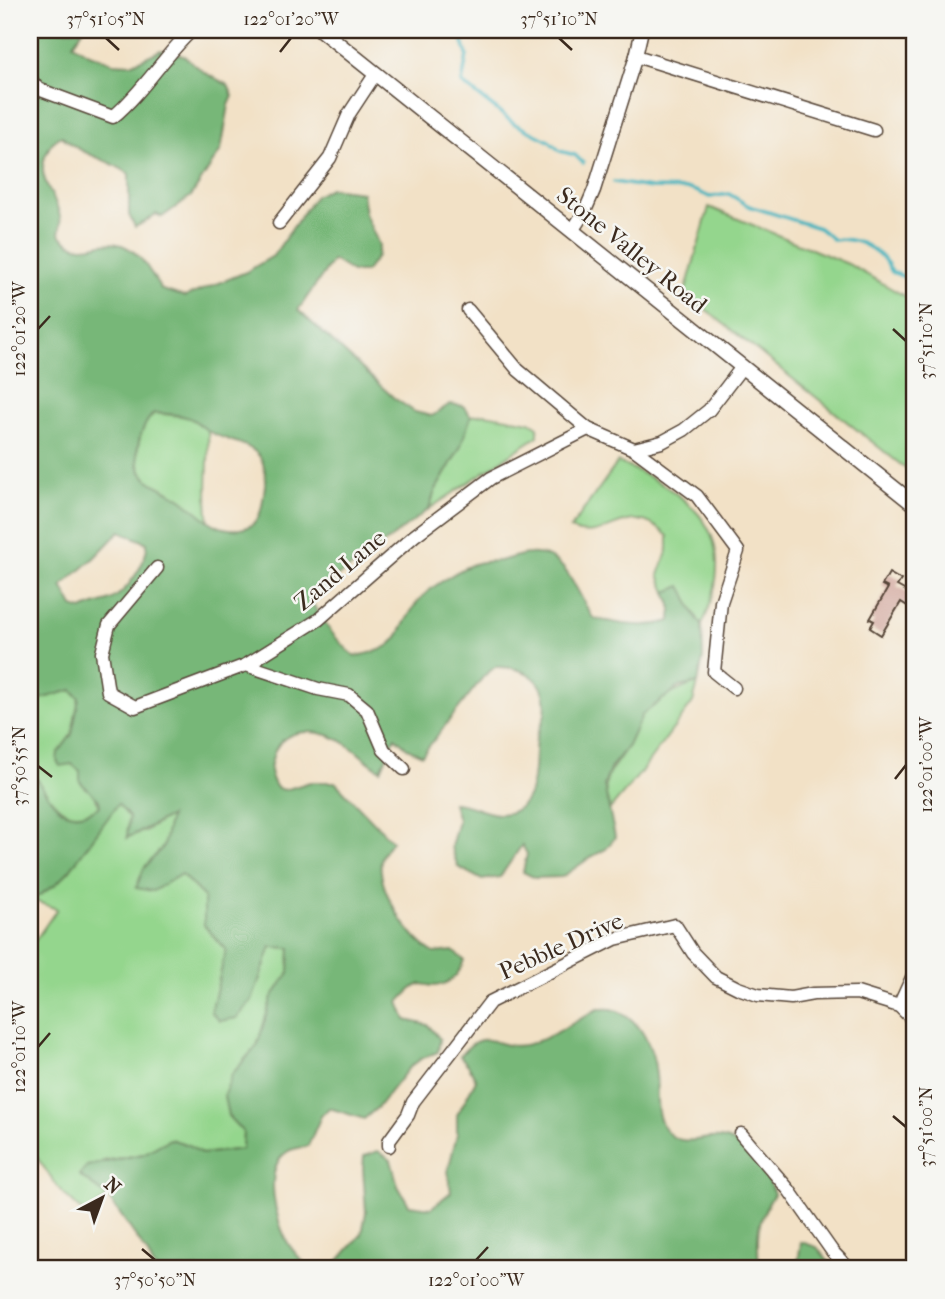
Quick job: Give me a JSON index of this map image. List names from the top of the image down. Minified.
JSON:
{"streets":{"street":["Stone Valley Road","Zand Lane","Pebble Drive"]},"north":"top right","coordinates":["37°51'05\"N","122°01'20\"W","37°51'10\"N","122°01'00\"W","37°50'55\"N","122°01'10\"W","37°51'00\"N","37°50'50\"N"]}
